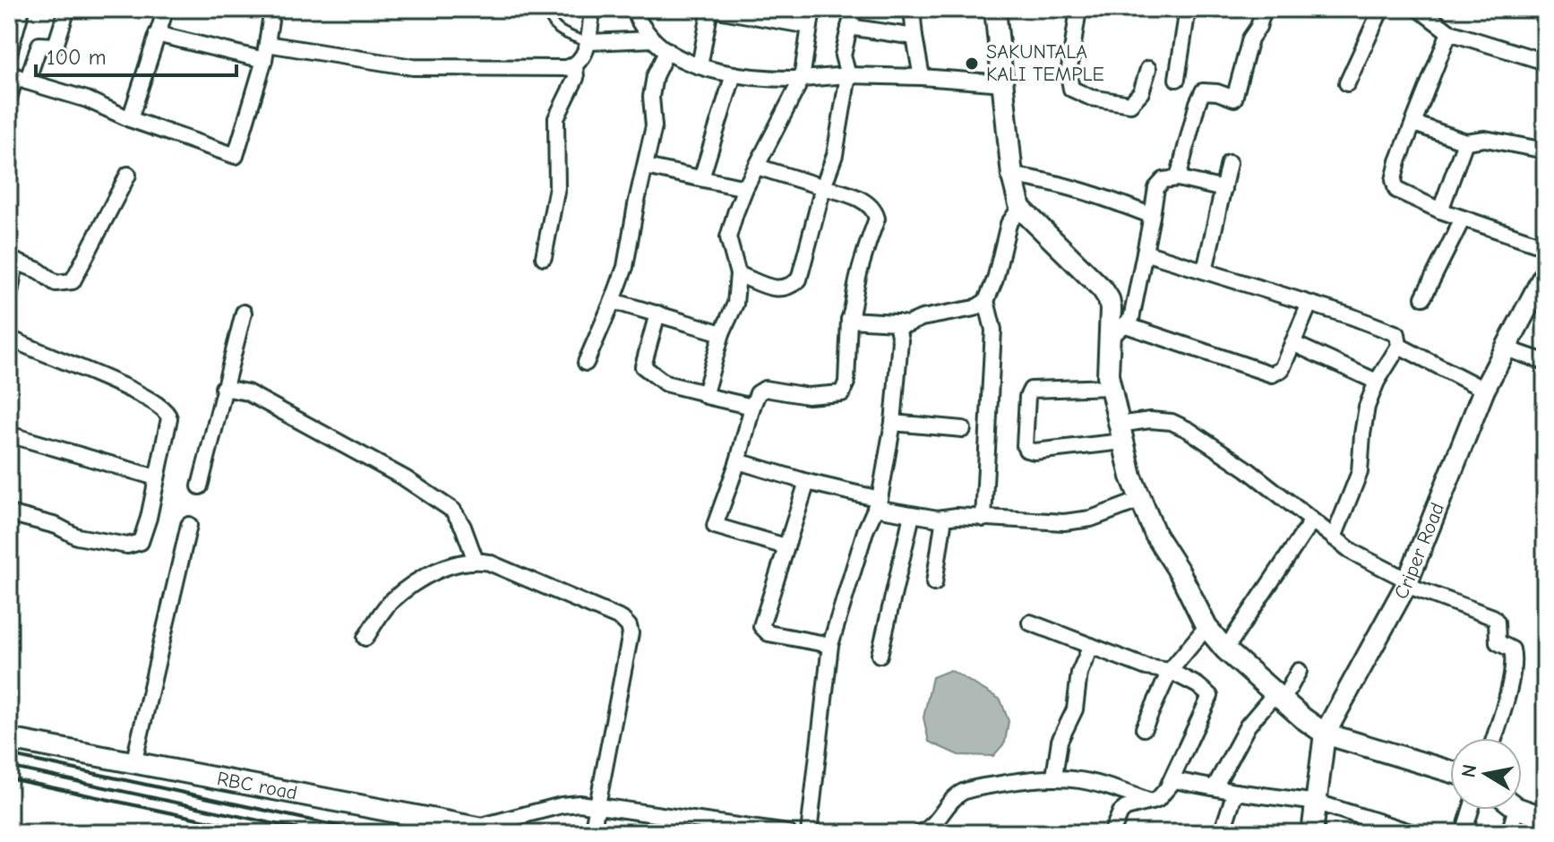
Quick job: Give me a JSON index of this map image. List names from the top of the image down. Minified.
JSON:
{"streets":{"street":["Criper Road","RBC road"]},"places":["SAKUNTALA KALI TEMPLE"],"scale_bar":"100 m","north":"left"}
